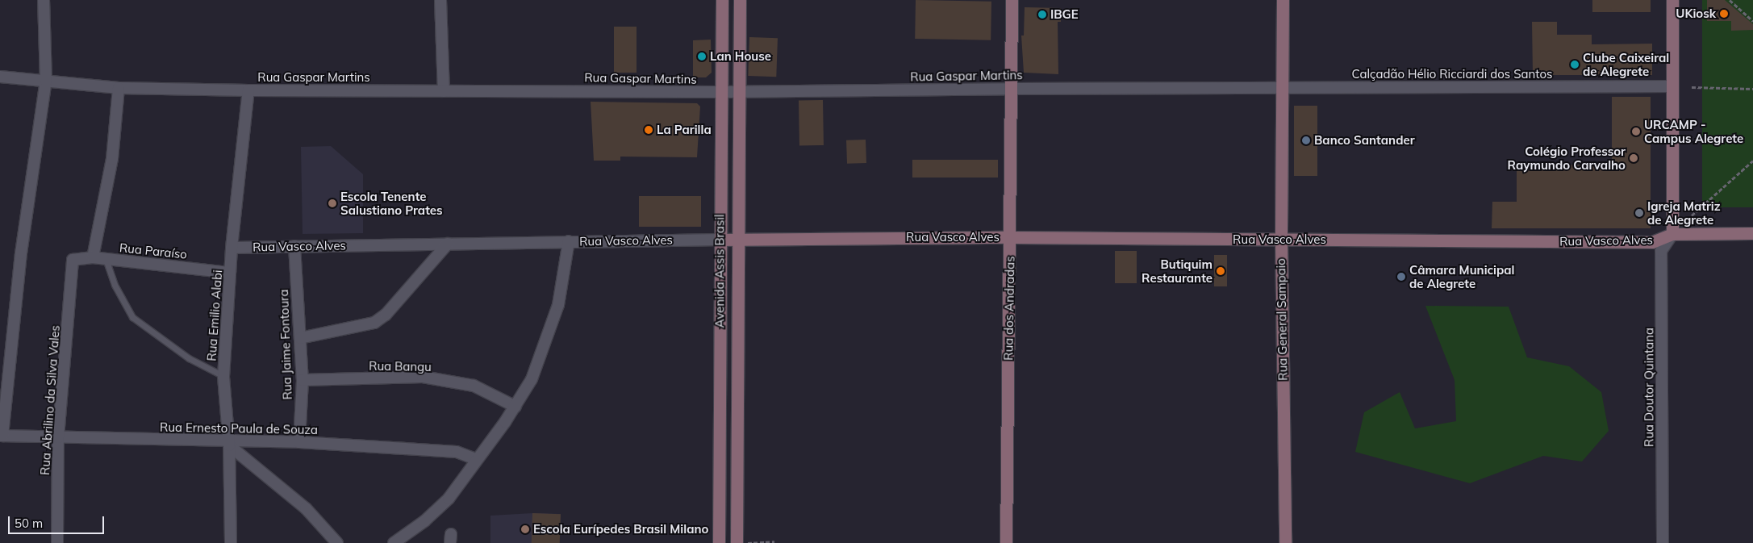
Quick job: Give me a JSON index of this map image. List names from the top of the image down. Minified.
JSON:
{"streets":{"street":["Calçadão Hélio Ricciardi dos Santos","Rua Gaspar Martins","Rua Vasco Alves","Rua Paraíso","Avenida Assis Brasil","Rua dos Andradas","Rua Emilio Alabi","Rua General Sampaio","Rua Jaime Fontoura","Rua Bangu","Rua Doutor Quintana","Rua Abrilino da Silva Vales","Rua Ernesto Paula de Souza"]},"crossings":[["Calçadão Hélio Ricciardi dos Santos","Rua Gaspar Martins"],["Calçadão Hélio Ricciardi dos Santos","Rua General Sampaio"],["Rua Gaspar Martins","Avenida Assis Brasil"],["Rua Gaspar Martins","Rua dos Andradas"],["Rua Gaspar Martins","Rua Emilio Alabi"],["Rua Gaspar Martins","Rua General Sampaio"],["Rua Vasco Alves","Avenida Assis Brasil"],["Rua Vasco Alves","Rua dos Andradas"],["Rua Vasco Alves","Rua Emilio Alabi"],["Rua Vasco Alves","Rua General Sampaio"],["Rua Vasco Alves","Rua Jaime Fontoura"],["Rua Vasco Alves","Rua Doutor Quintana"],["Rua Paraíso","Rua Emilio Alabi"],["Rua Paraíso","Rua Abrilino da Silva Vales"],["Rua Emilio Alabi","Rua Ernesto Paula de Souza"],["Rua Jaime Fontoura","Rua Bangu"],["Rua Jaime Fontoura","Rua Ernesto Paula de Souza"],["Rua Abrilino da Silva Vales","Rua Ernesto Paula de Souza"]],"places":["UKiosk","IBGE","Lan House","Clube Caixeiral de Alegrete","La Parilla","URCAMP - Campus Alegrete","Banco Santander","Colégio Professor Raymundo Carvalho","Escola Tenente Salustiano Prates","Igreja Matriz de Alegrete","Butiquim Restaurante","Câmara Municipal de Alegrete","Escola Eurípedes Brasil Milano"],"scale_bar":"50 m"}
